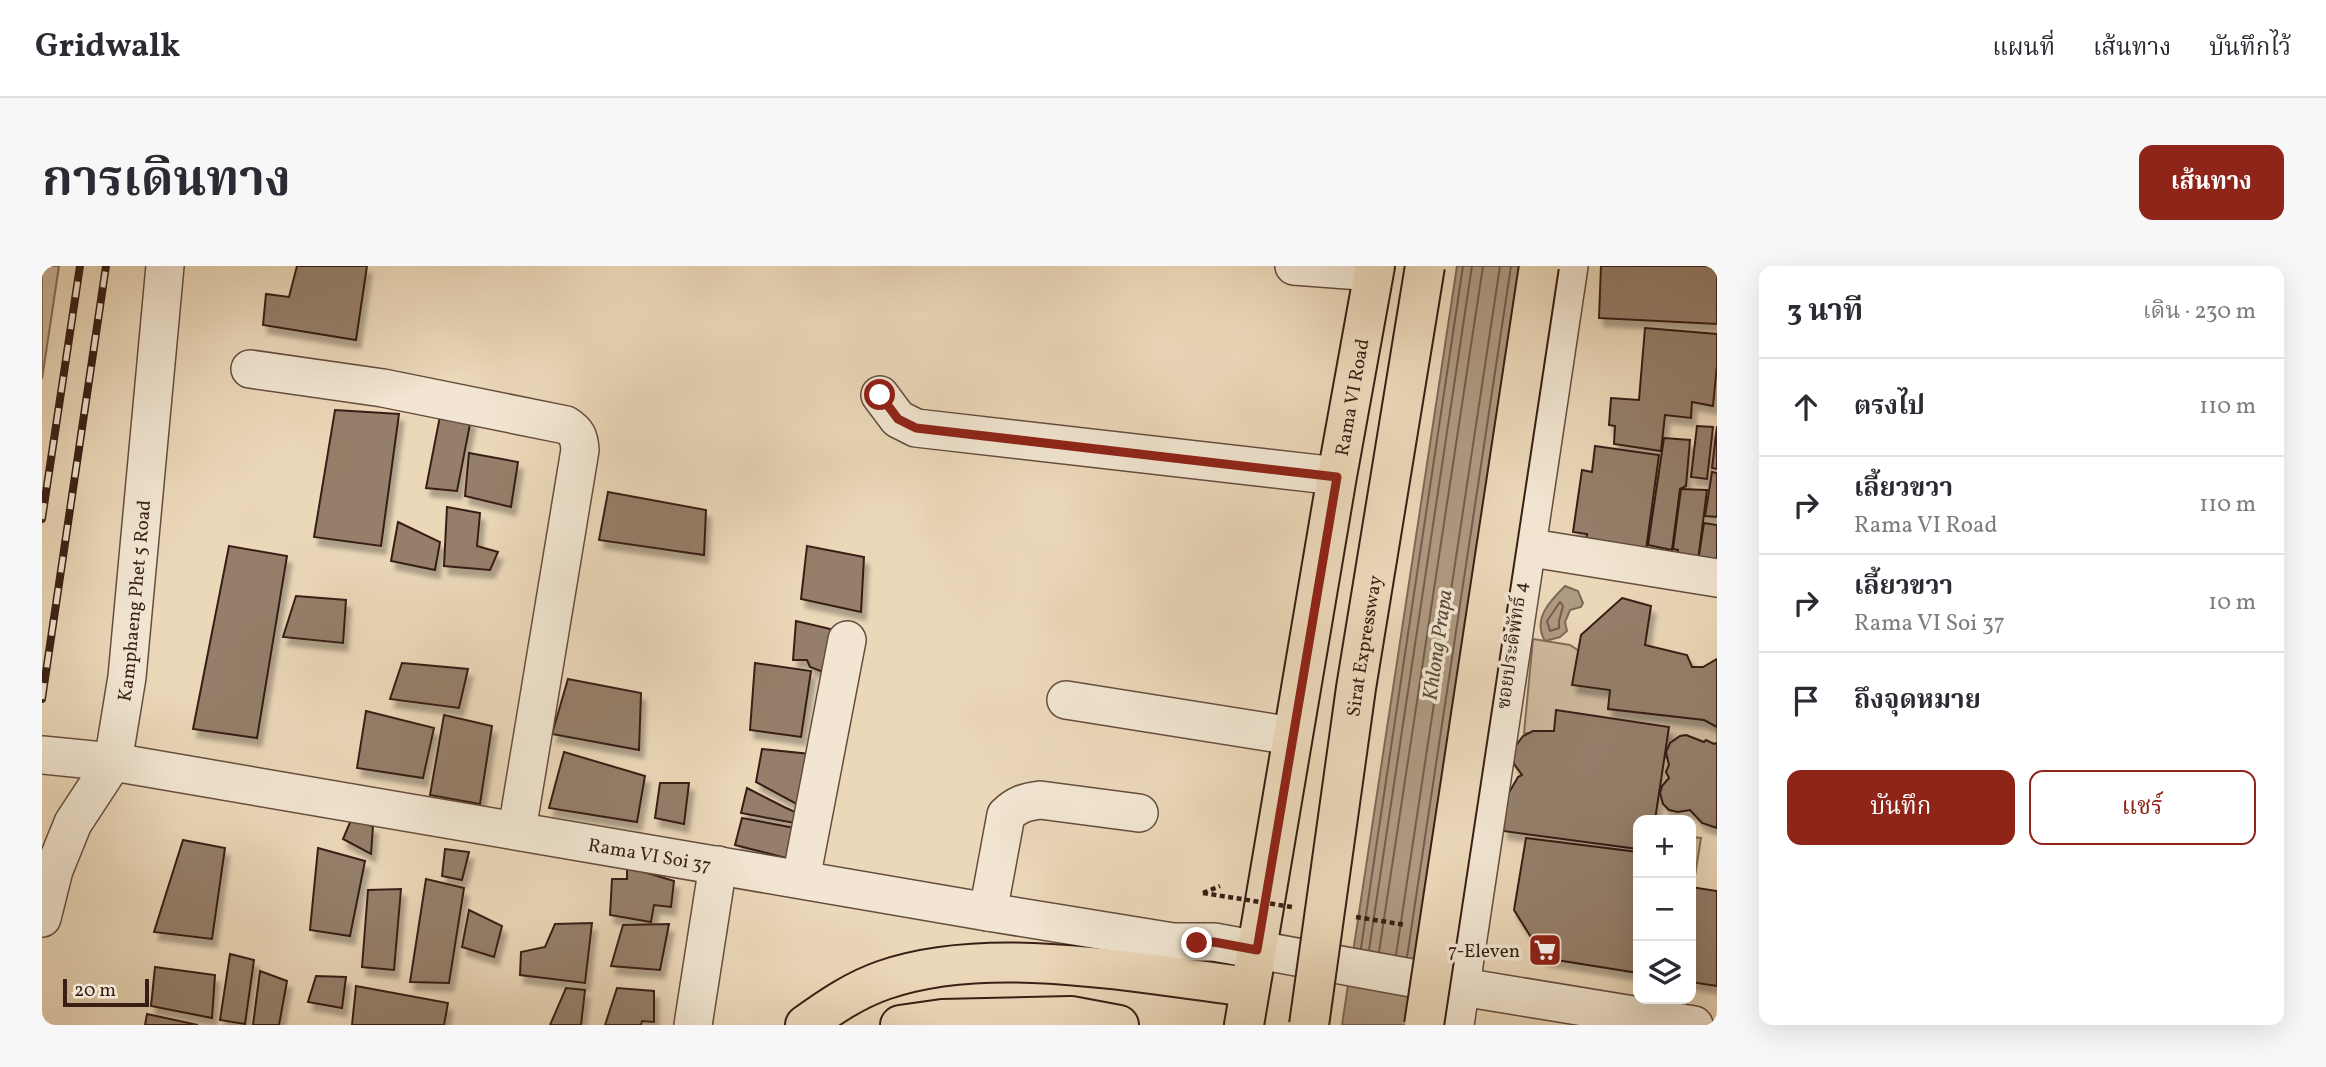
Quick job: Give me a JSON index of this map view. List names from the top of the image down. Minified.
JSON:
{"streets":{"main road":["Rama VI Road","Sirat Expressway"],"street":["Kamphaeng Phet 5 Road","ซอยประดิพัทธ์ 4","Rama VI Soi 37"]},"crossings":[["Rama VI Road","Rama VI Soi 37"],["Kamphaeng Phet 5 Road","Rama VI Soi 37"],["ซอยประดิพัทธ์ 4","Rama VI Soi 37"]],"water":["Khlong Prapa"],"places":{"supermarket":["7-Eleven"]},"scale_bar":"20 m","page":{"header":"Gridwalk","nav":["แผนที่","เส้นทาง","บันทึกไว้"],"title":"การเดินทาง","buttons":["เส้นทาง",["บันทึก","แชร์"]],"heading":["3 นาที","เดิน · 230 m"],"list":[["ตรงไป","110 m"],["เลี้ยวขวา","Rama VI Road","110 m"],["เลี้ยวขวา","Rama VI Soi 37","10 m"],"ถึงจุดหมาย"],"map_buttons":["+","−"],"scale":"20 m"}}
